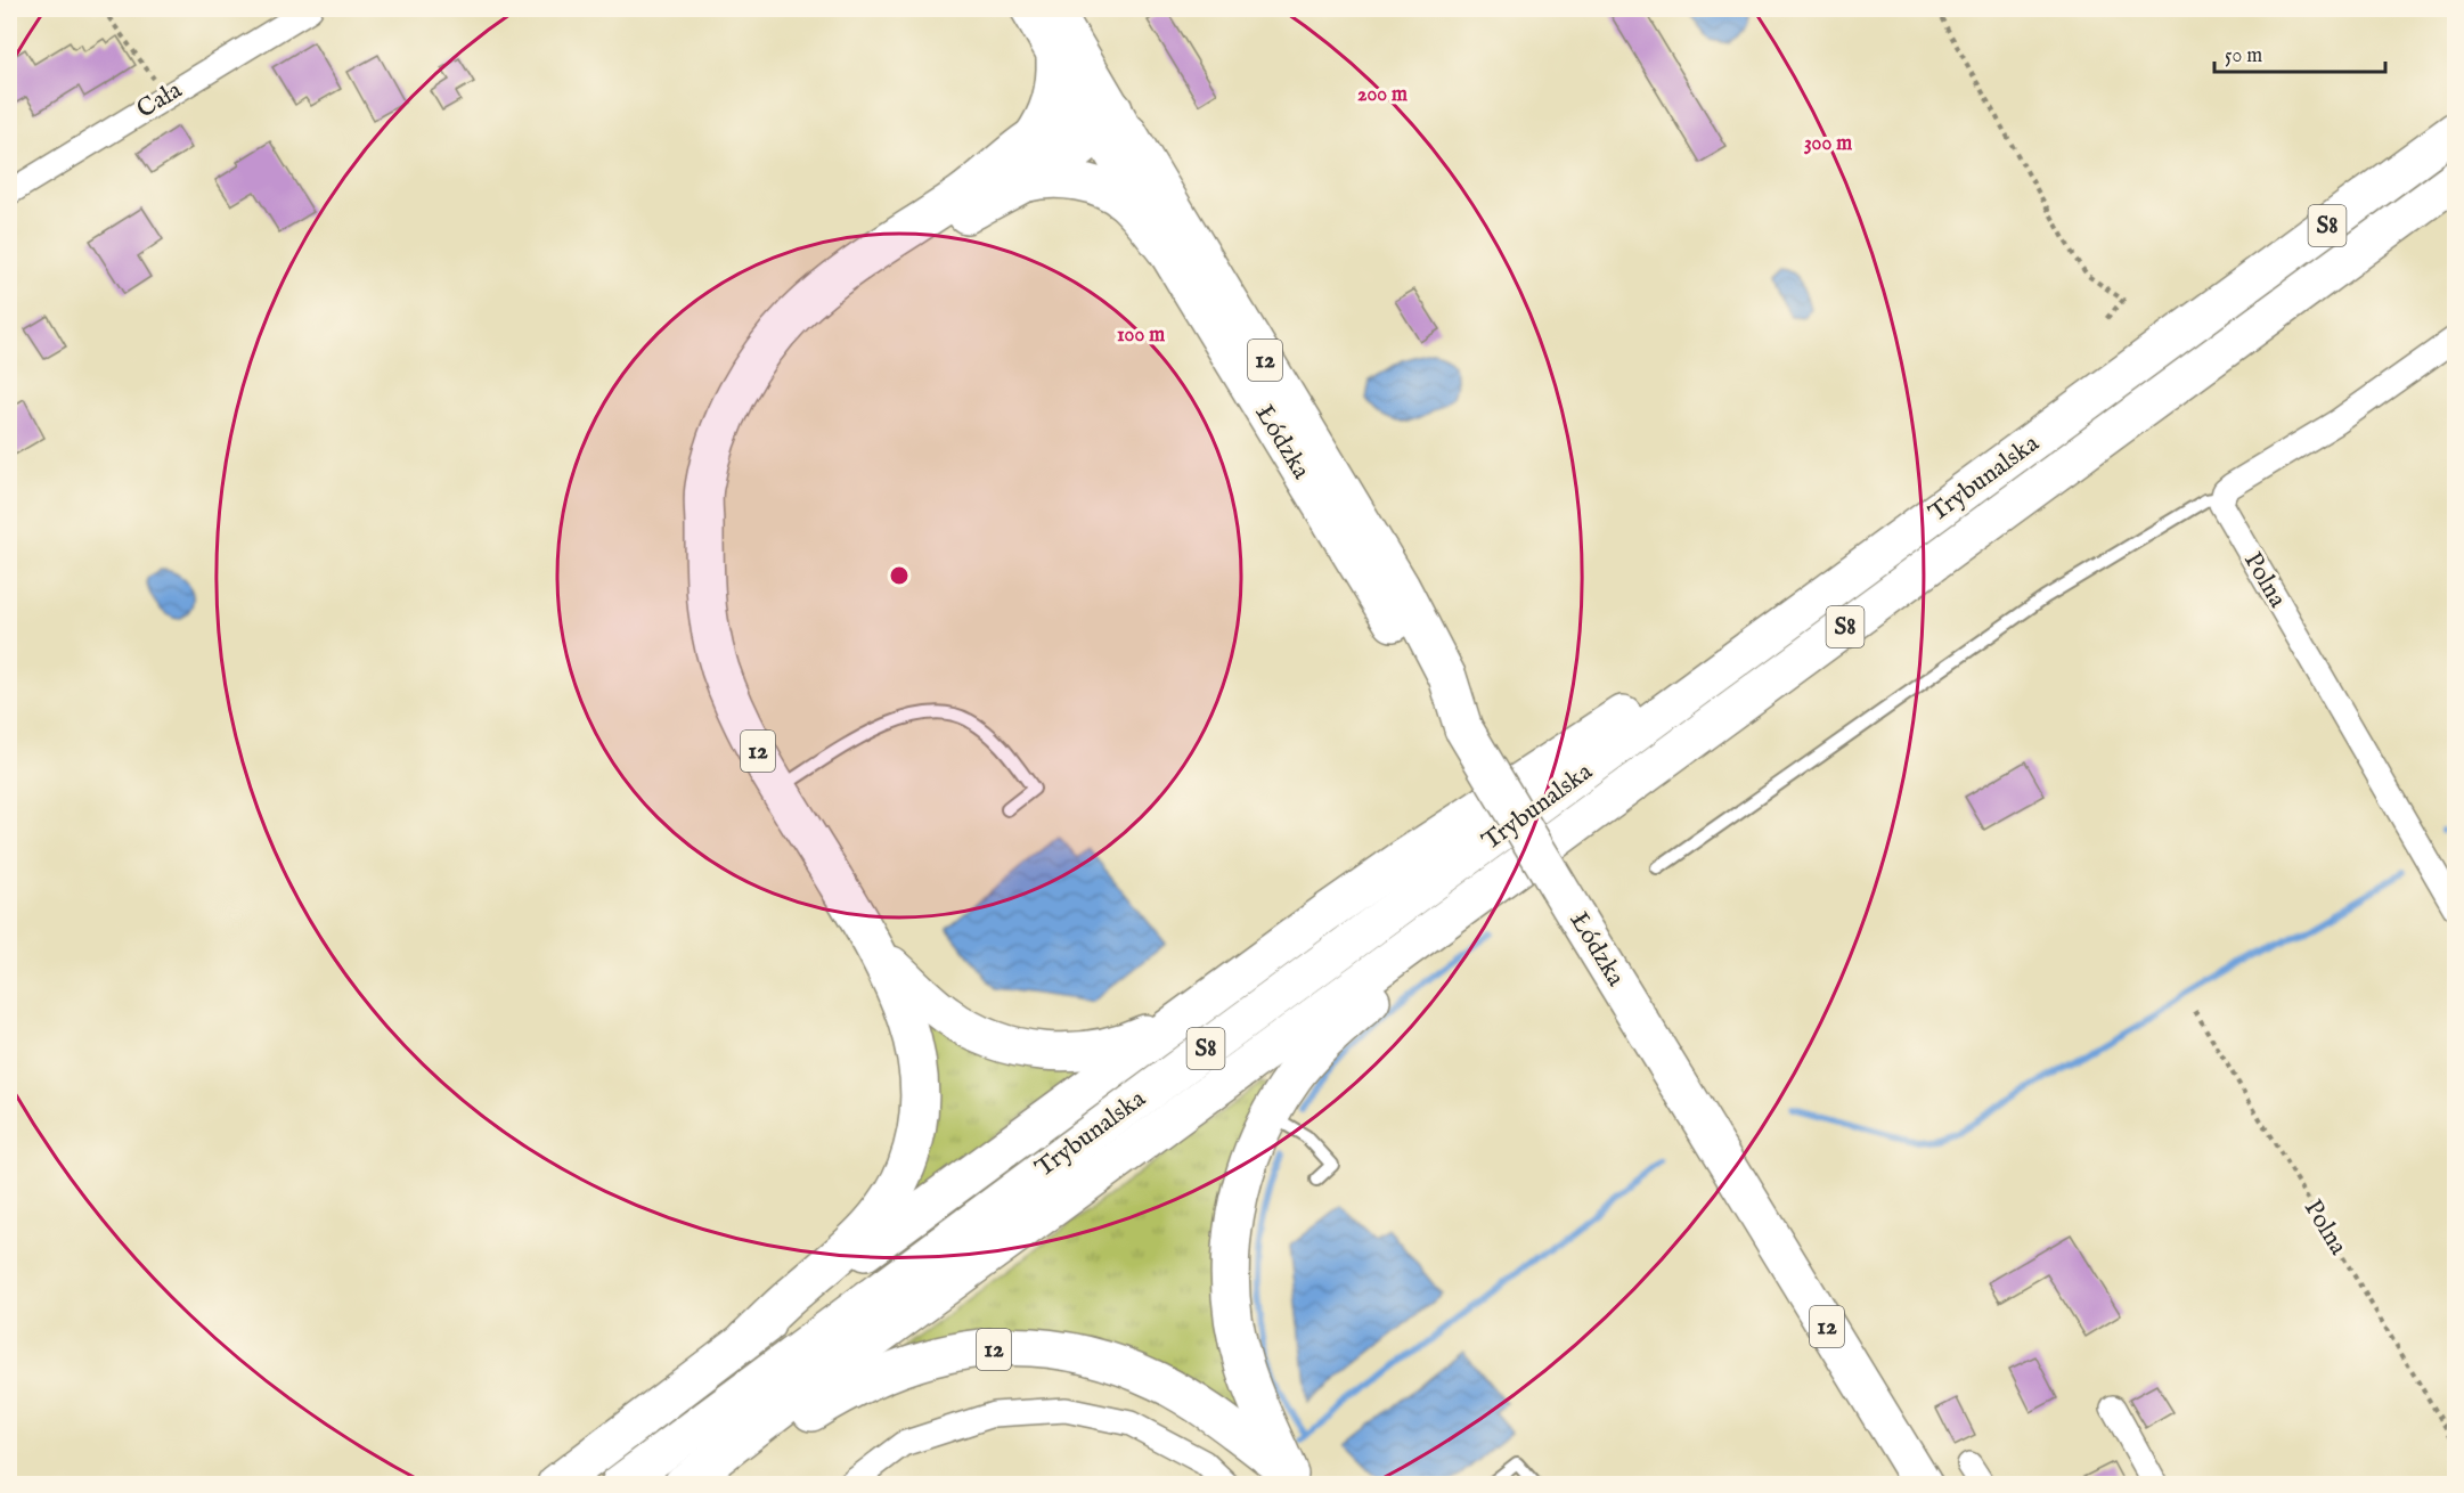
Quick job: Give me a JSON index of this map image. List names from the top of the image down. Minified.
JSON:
{"streets":{"main road":["S8","12","Łódzka","Trybunalska"],"street":["Cała","Polna"]},"crossings":[["12","Łódzka"],["12","Trybunalska"]],"scale_bar":"50 m","rings":["200 m","300 m","100 m"]}
